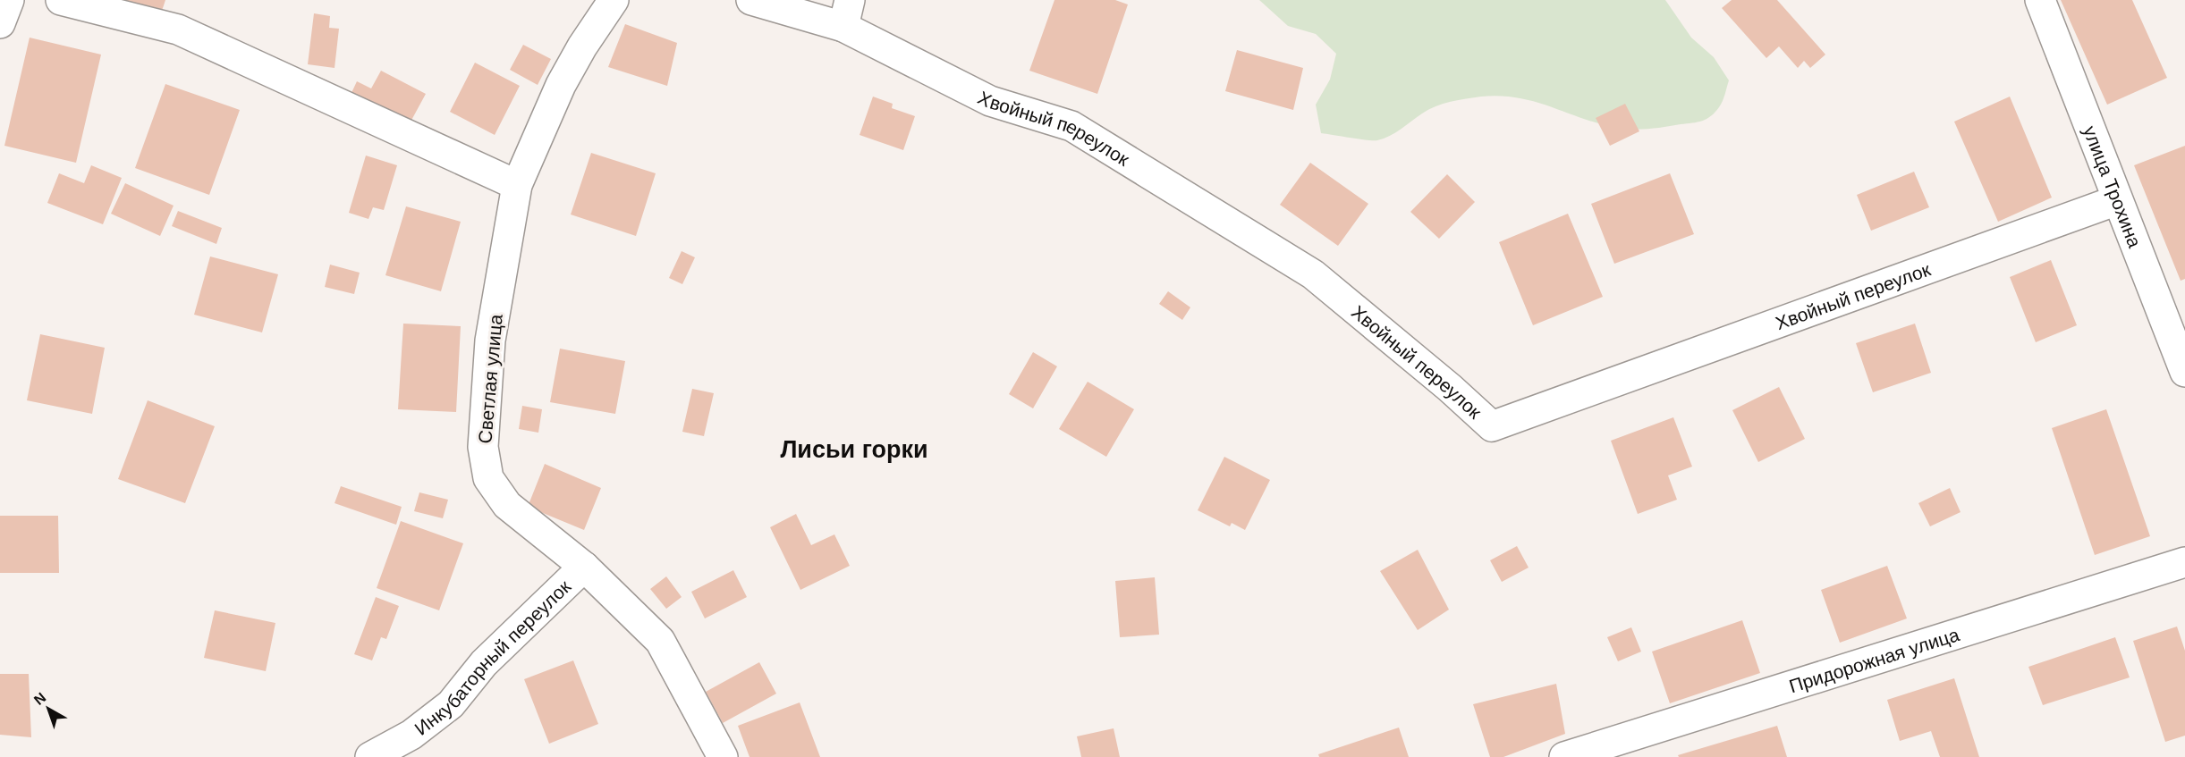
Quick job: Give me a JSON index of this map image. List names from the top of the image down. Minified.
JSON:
{"streets":{"street":["Хвойный переулок","улица Трохина","Светлая улица","Инкубаторный переулок","Придорожная улица"]},"crossings":[["Хвойный переулок","улица Трохина"],["Светлая улица","Инкубаторный переулок"]],"districts":["Лисьи горки"],"north":"top left"}
